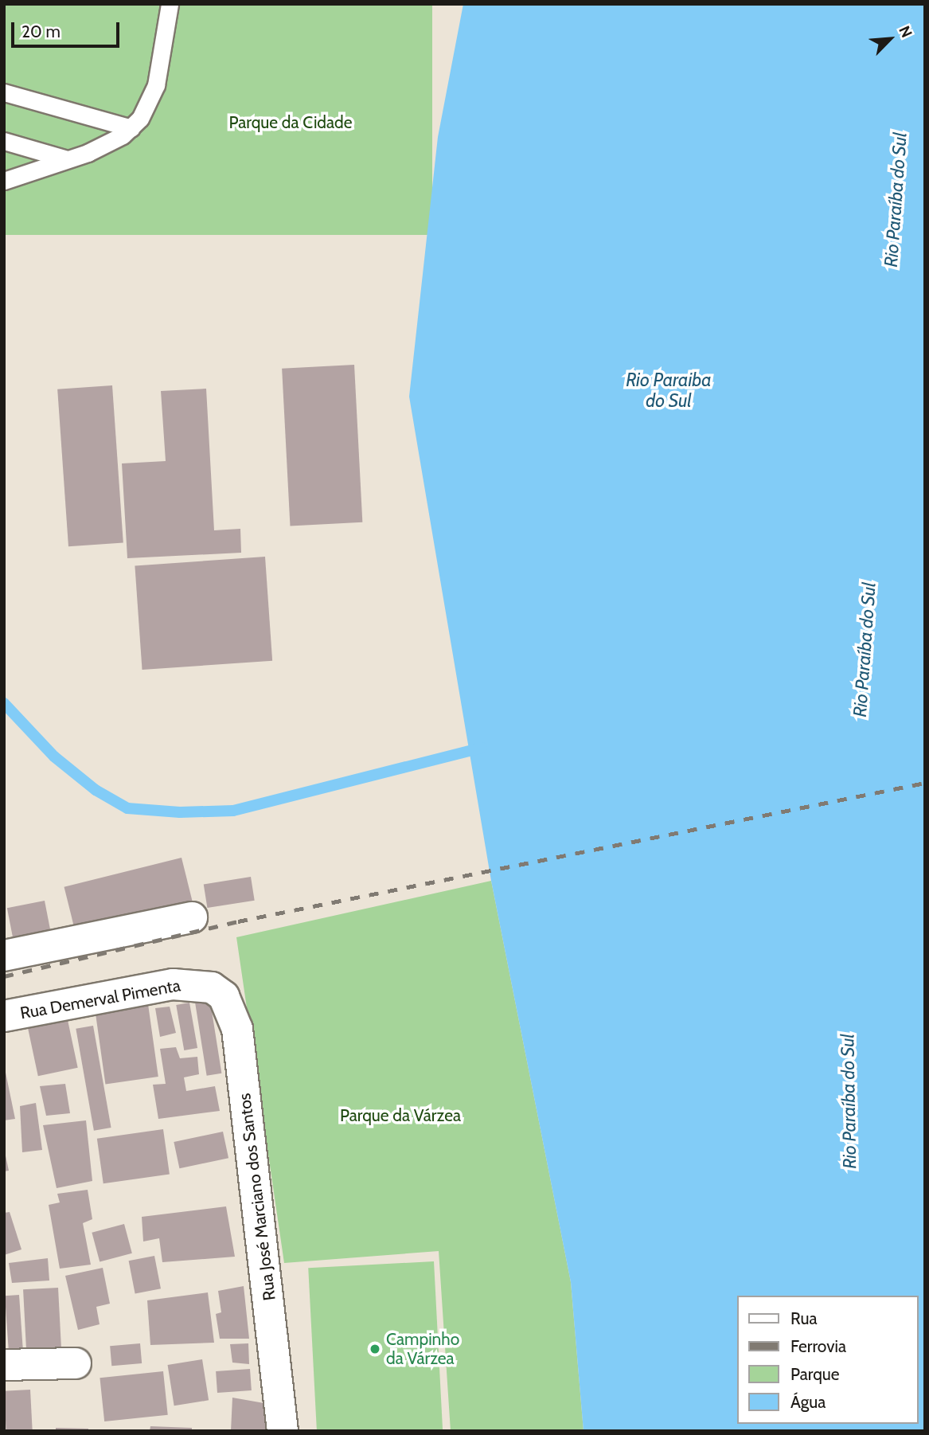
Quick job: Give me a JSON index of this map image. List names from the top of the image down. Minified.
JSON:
{"streets":{"street":["Rua Demerval Pimenta","Rua José Marciano dos Santos"]},"crossings":[["Rua Demerval Pimenta","Rua José Marciano dos Santos"]],"water":["Rio Paraíba do Sul","Rio Paraiba do Sul"],"parks":["Parque da Cidade","Parque da Várzea"],"places":["Campinho da Várzea"],"legend":["Rua","Ferrovia","Parque","Água"],"scale_bar":"20 m","north":"top right"}
